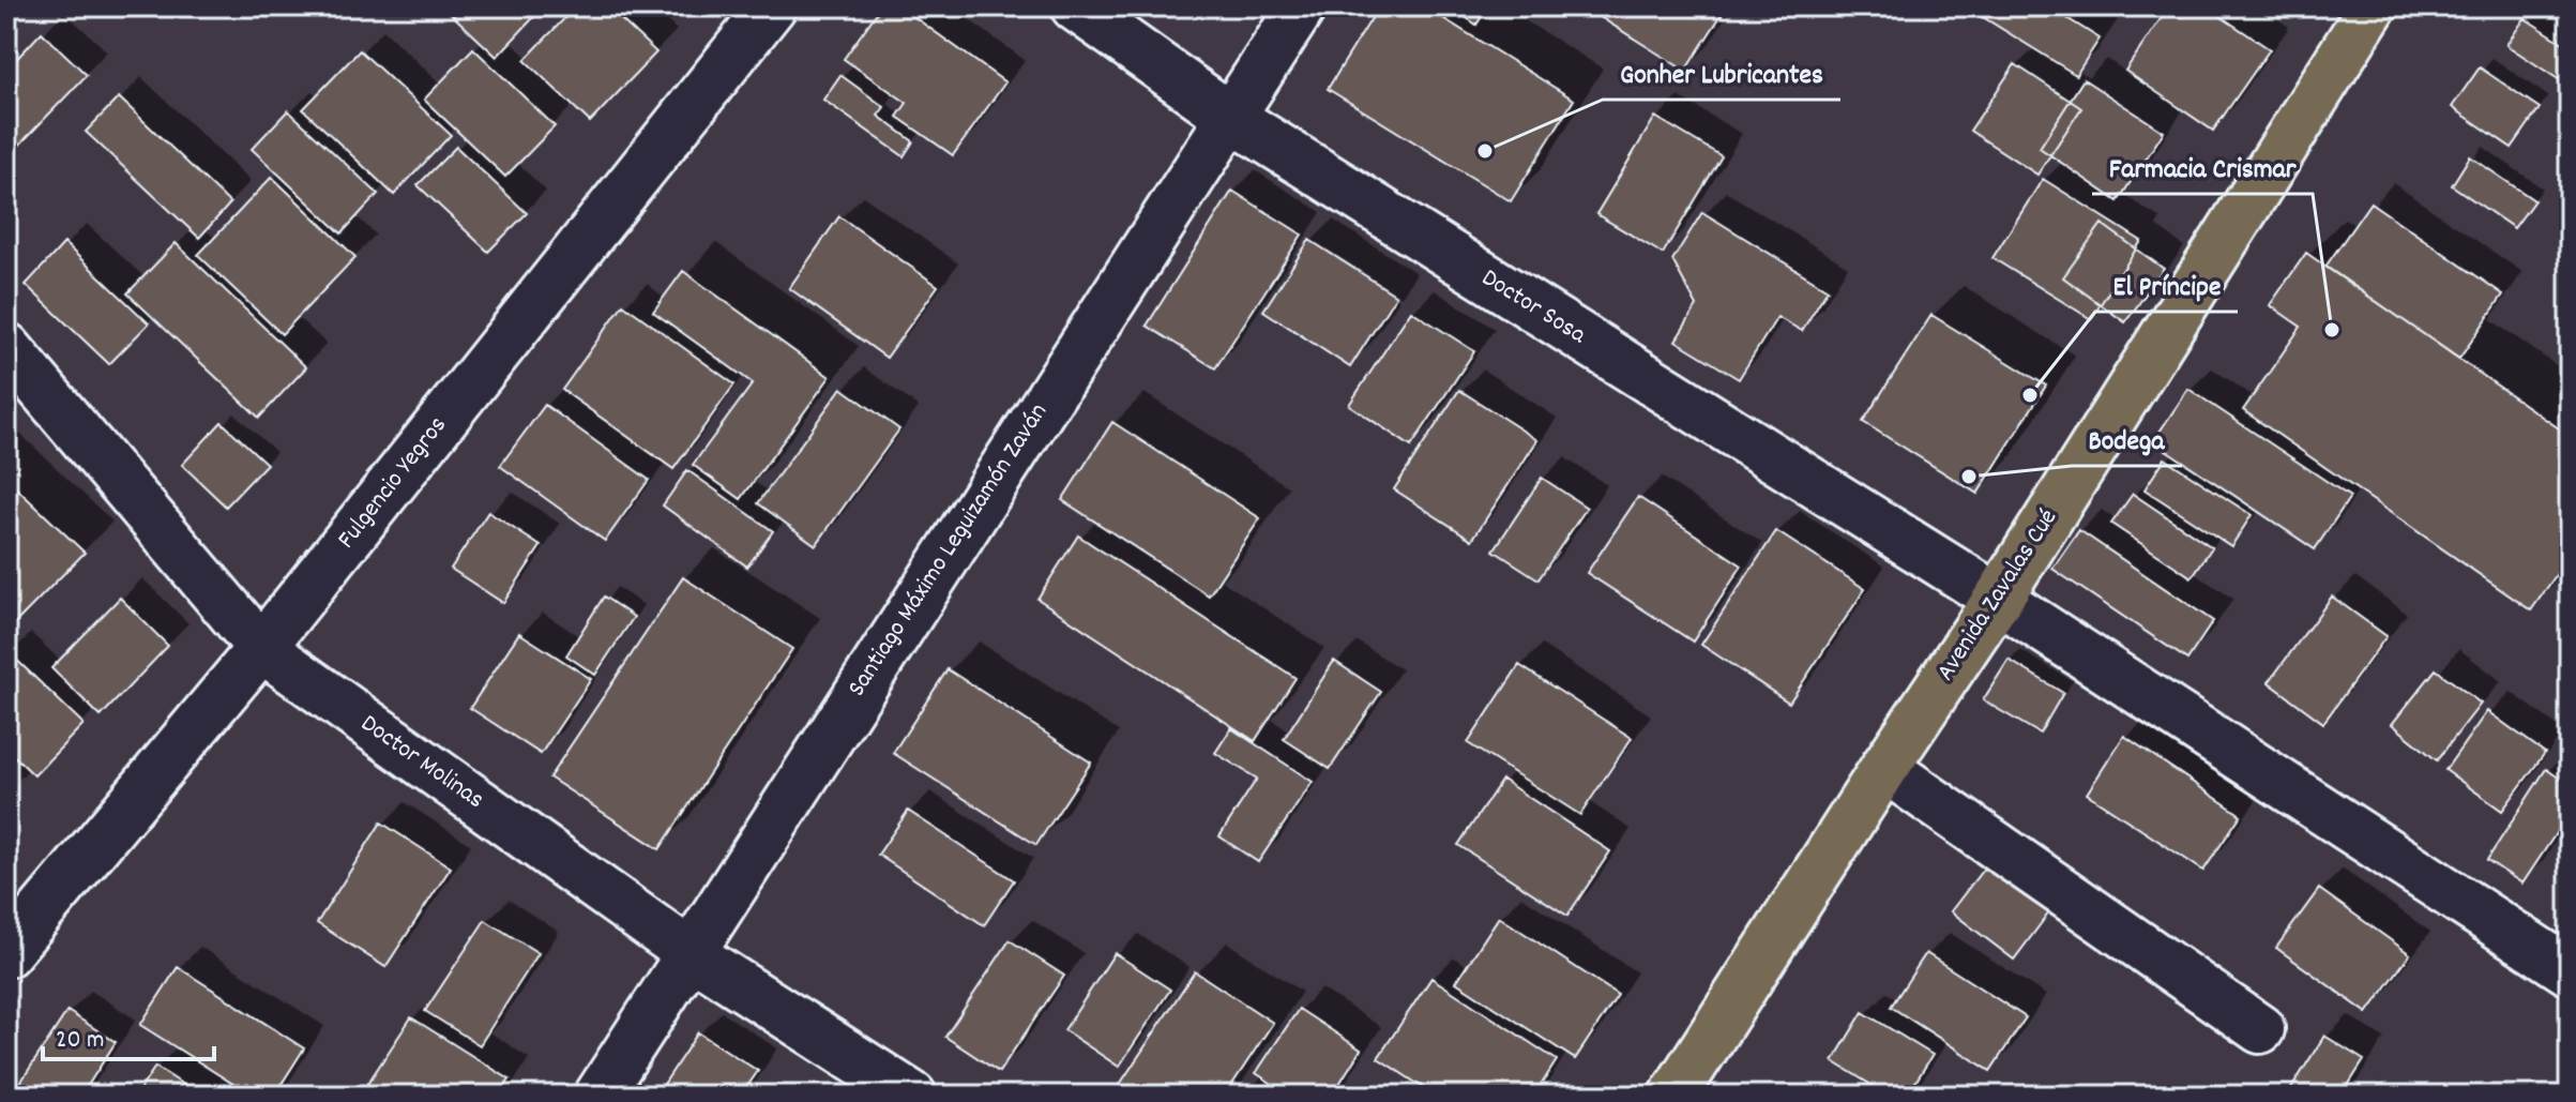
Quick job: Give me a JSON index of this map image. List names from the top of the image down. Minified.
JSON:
{"streets":{"main road":["Avenida Zavalas Cué"],"street":["Doctor Sosa","Fulgencio Yegros","Santiago Máximo Leguizamón Zaván","Doctor Molinas"]},"crossings":[["Doctor Sosa","Santiago Máximo Leguizamón Zaván"],["Doctor Sosa","Avenida Zavalas Cué"],["Fulgencio Yegros","Doctor Molinas"],["Santiago Máximo Leguizamón Zaván","Doctor Molinas"]],"places":["Gonher Lubricantes","Farmacia Crismar","El Príncipe","Bodega"],"scale_bar":"20 m"}
